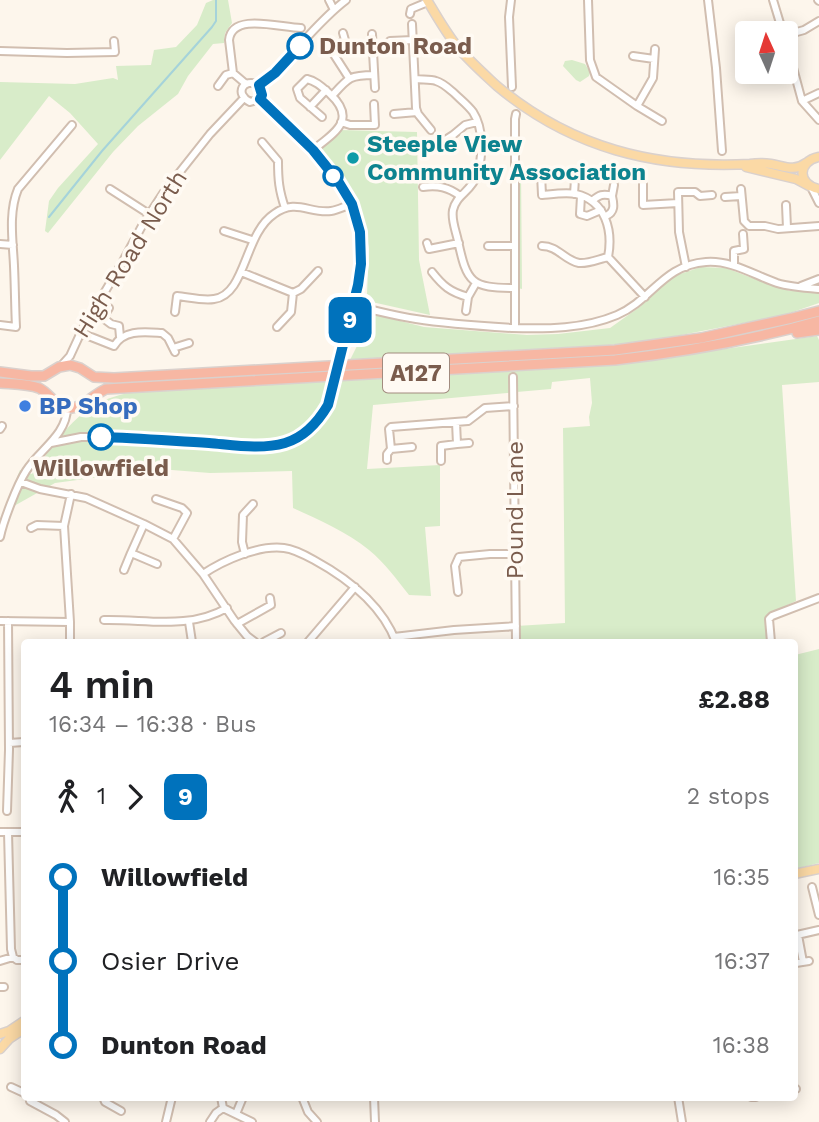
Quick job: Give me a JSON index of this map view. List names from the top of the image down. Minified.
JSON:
{"streets":{"highway":["A127"],"street":["High Road North","Pound Lane"]},"crossings":[["High Road North","A127"]],"places":["Dunton Road","Steeple View Community Association","BP Shop","Willowfield"],"lines":["bus line 9"],"north":"top","page":{"on_map":"9","heading":["4 min","16:34 – 16:38 · Bus","£2.88"],"legs":["1","9","2 stops"],"list":[{"name":"Willowfield","value":"16:35"},{"name":"Osier Drive","value":"16:37"},{"name":"Dunton Road","value":"16:38"}]}}
